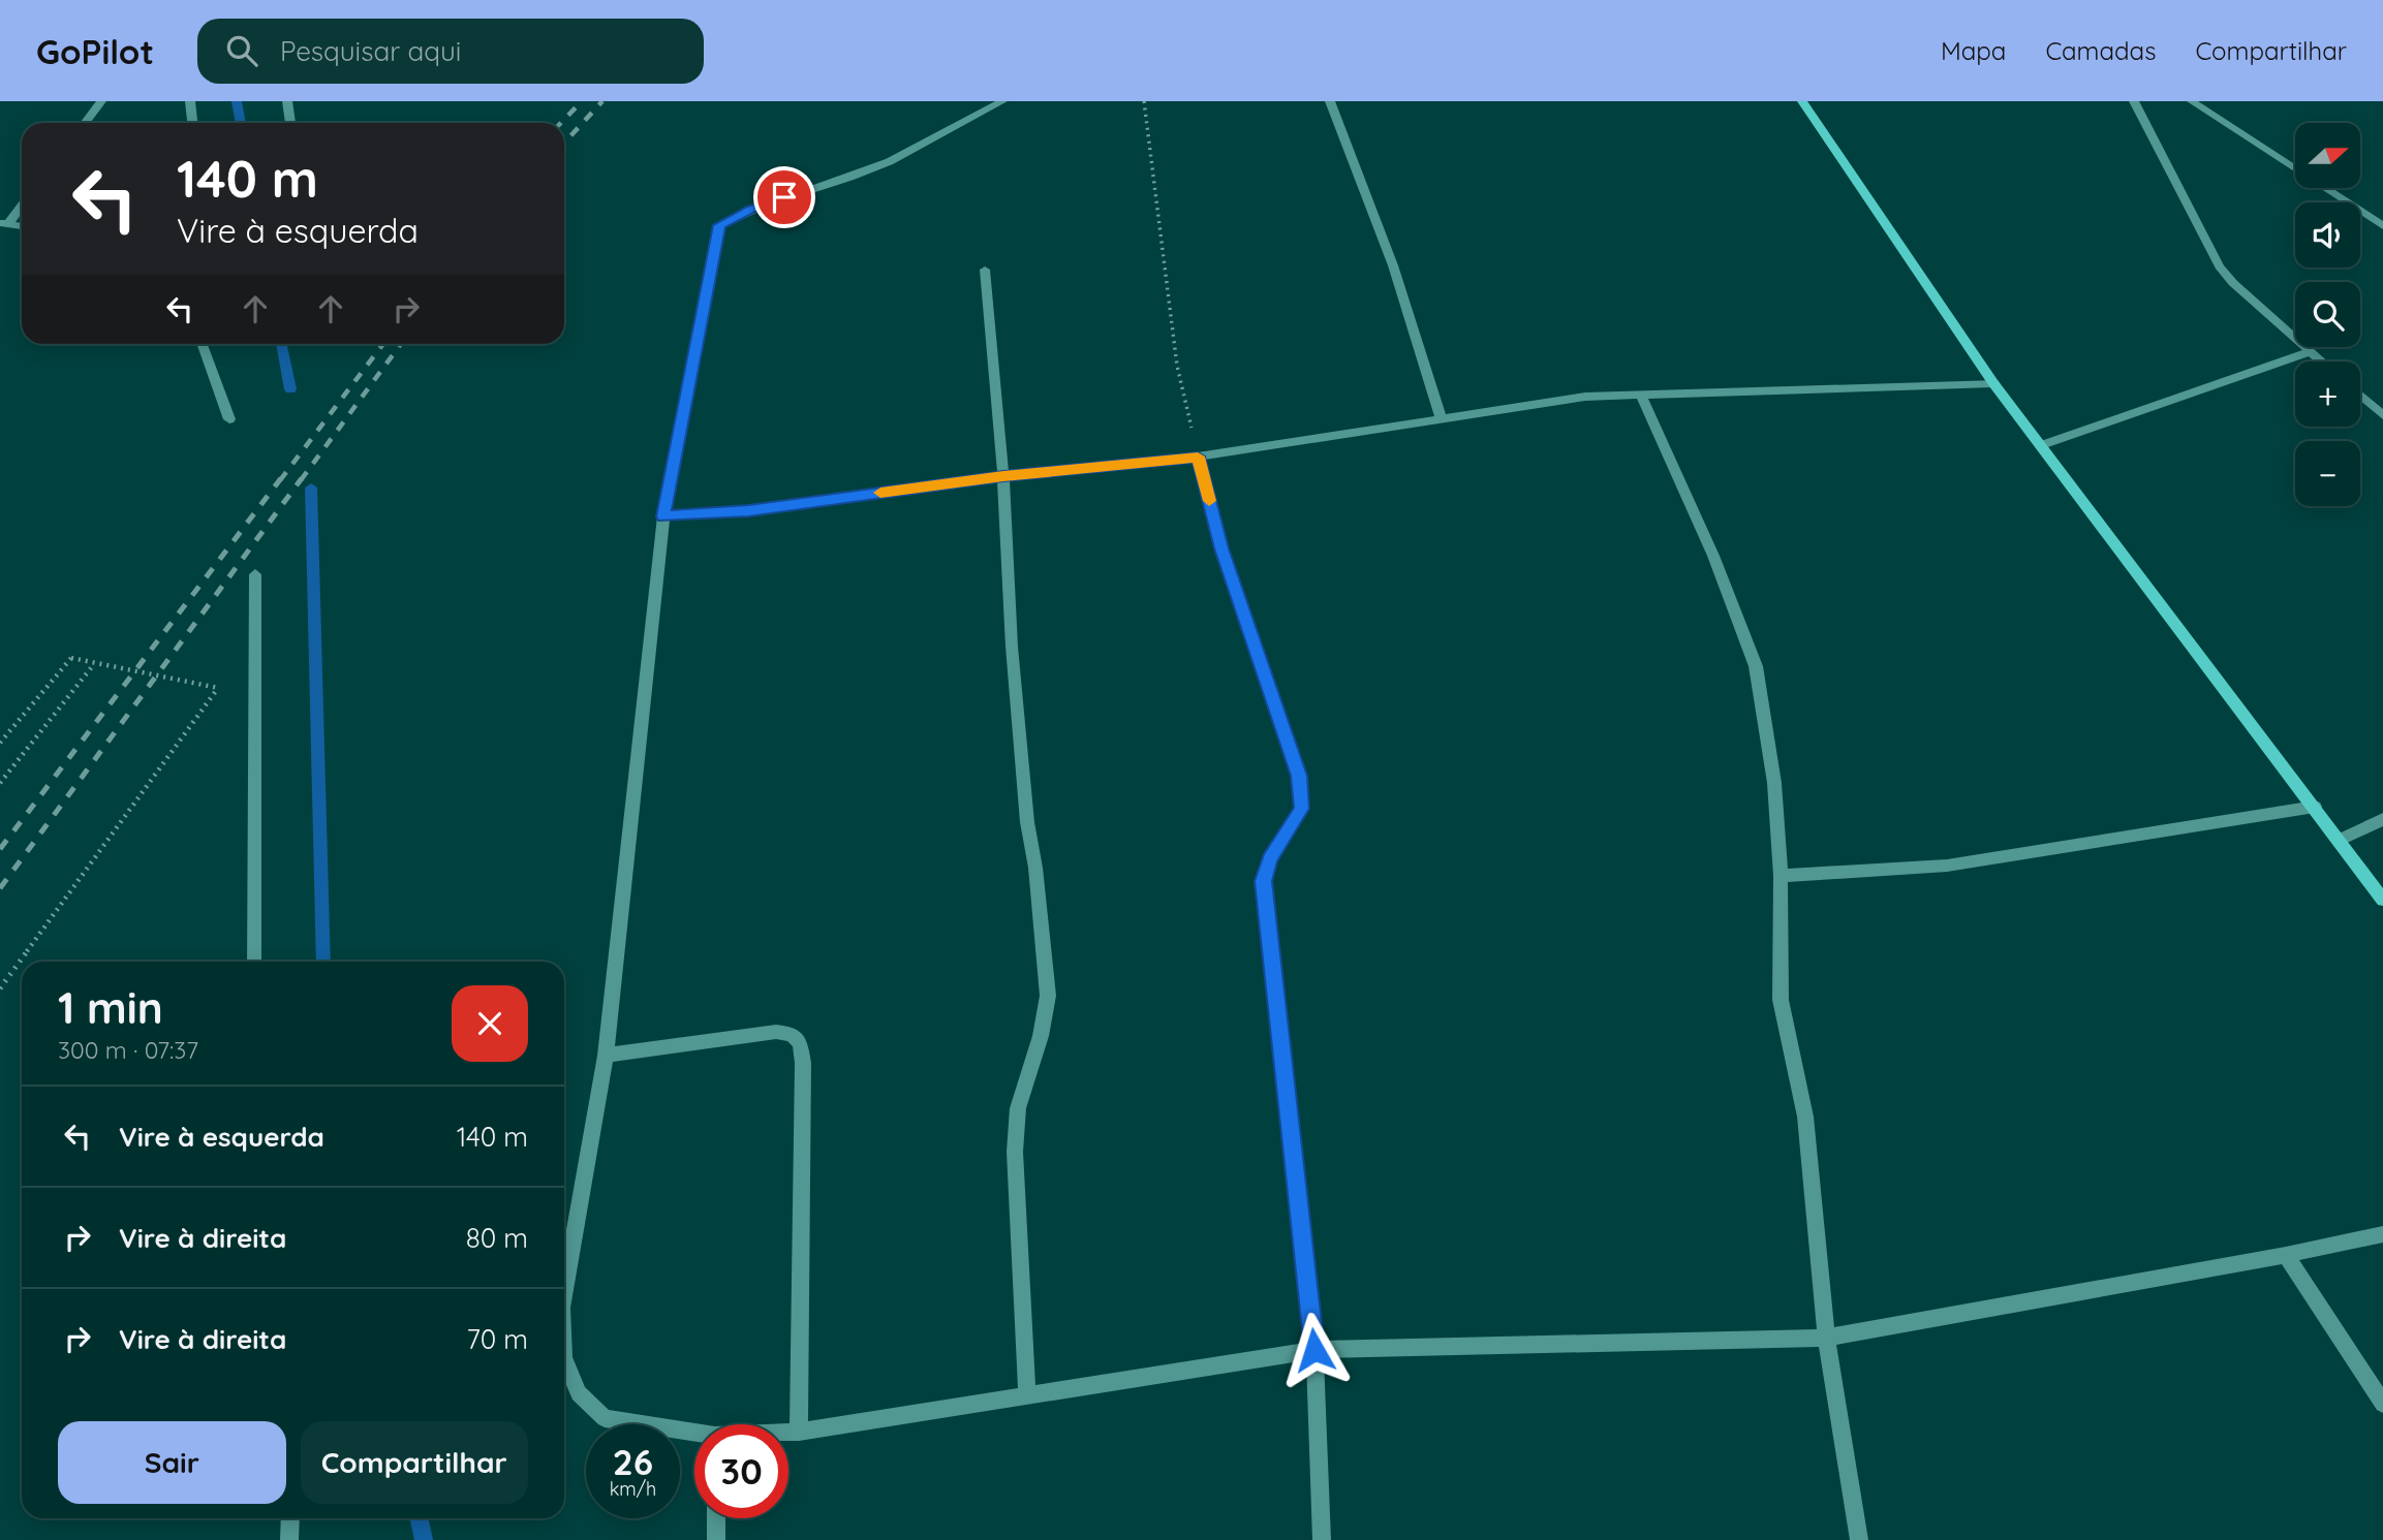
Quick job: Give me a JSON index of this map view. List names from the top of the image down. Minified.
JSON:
{"north":"right","page":{"header":"GoPilot","search":"Pesquisar aqui","nav":["Mapa","Camadas","Compartilhar"],"map_buttons":["+","−"],"turn":["140 m","Vire à esquerda"],"heading":["1 min","300 m · 07:37"],"list":[{"name":"Vire à esquerda","value":"140 m"},{"name":"Vire à direita","value":"80 m"},{"name":"Vire à direita","value":"70 m"}],"buttons":["Sair","Compartilhar"],"speed":"26 km/h","limit":"30"}}
